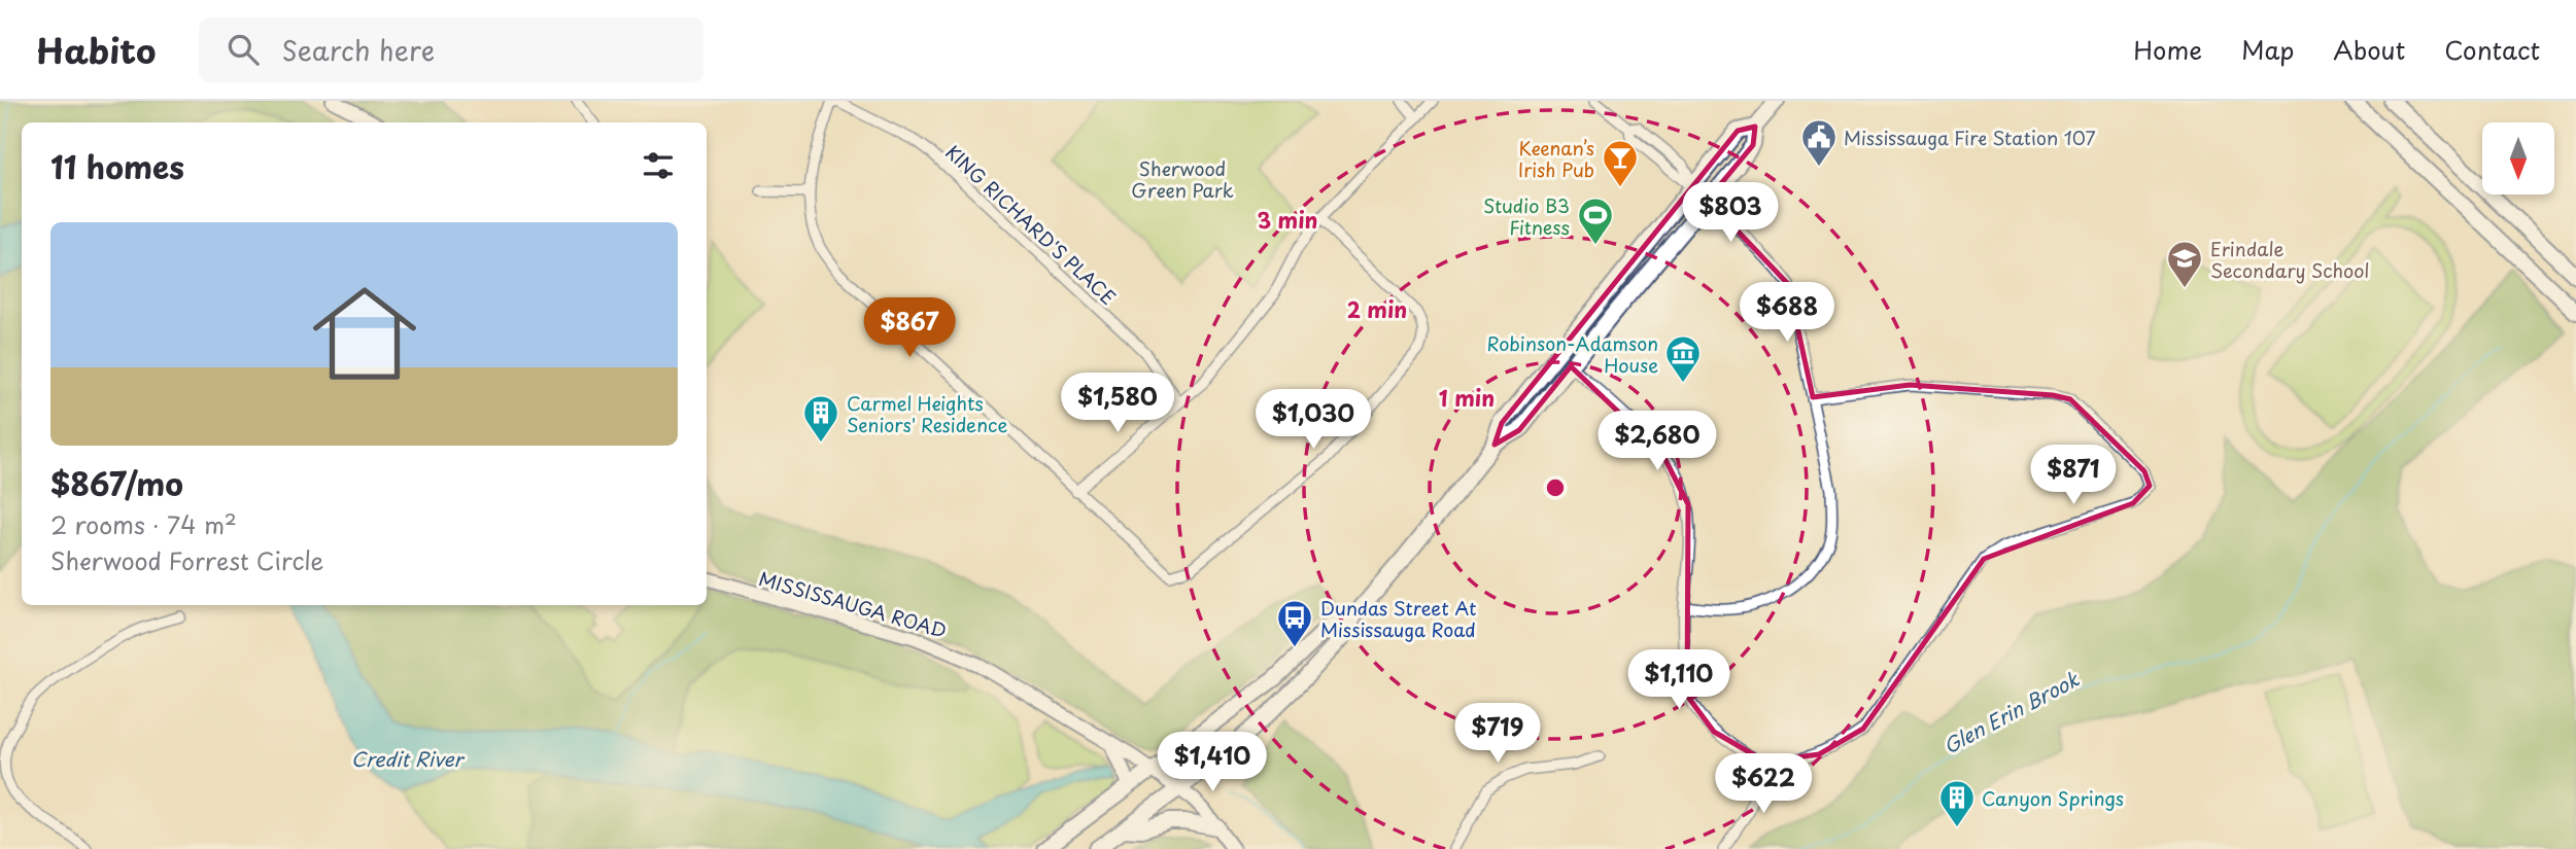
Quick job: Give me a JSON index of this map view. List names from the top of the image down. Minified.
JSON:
{"streets":{"main road":["MISSISSAUGA ROAD"],"street":["KING RICHARD'S PLACE"]},"water":["Glen Erin Brook","Credit River"],"parks":["Sherwood Green Park"],"places":{"public building":["Mississauga Fire Station 107"],"bar":["Keenan’s Irish Pub"],"sports":["Studio B3 Fitness"],"school or university":["Erindale Secondary School"],"museum":["Robinson-Adamson House"],"building":["Carmel Heights Seniors' Residence","Canyon Springs"],"bus stop":["Dundas Street At Mississauga Road"]},"north":"bottom","page":{"header":"Habito","search":"Search here","nav":["Home","Map","About","Contact"],"heading":"11 homes","price":["$803","$688","$867","$1,580","$1,030","$2,680","$871","$1,110","$719","$1,410","$622"],"list":[{"name":"$867/mo","note":"2 rooms · 74 m² · Sherwood Forrest Circle"}]},"rings":["3 min","2 min","1 min"]}
